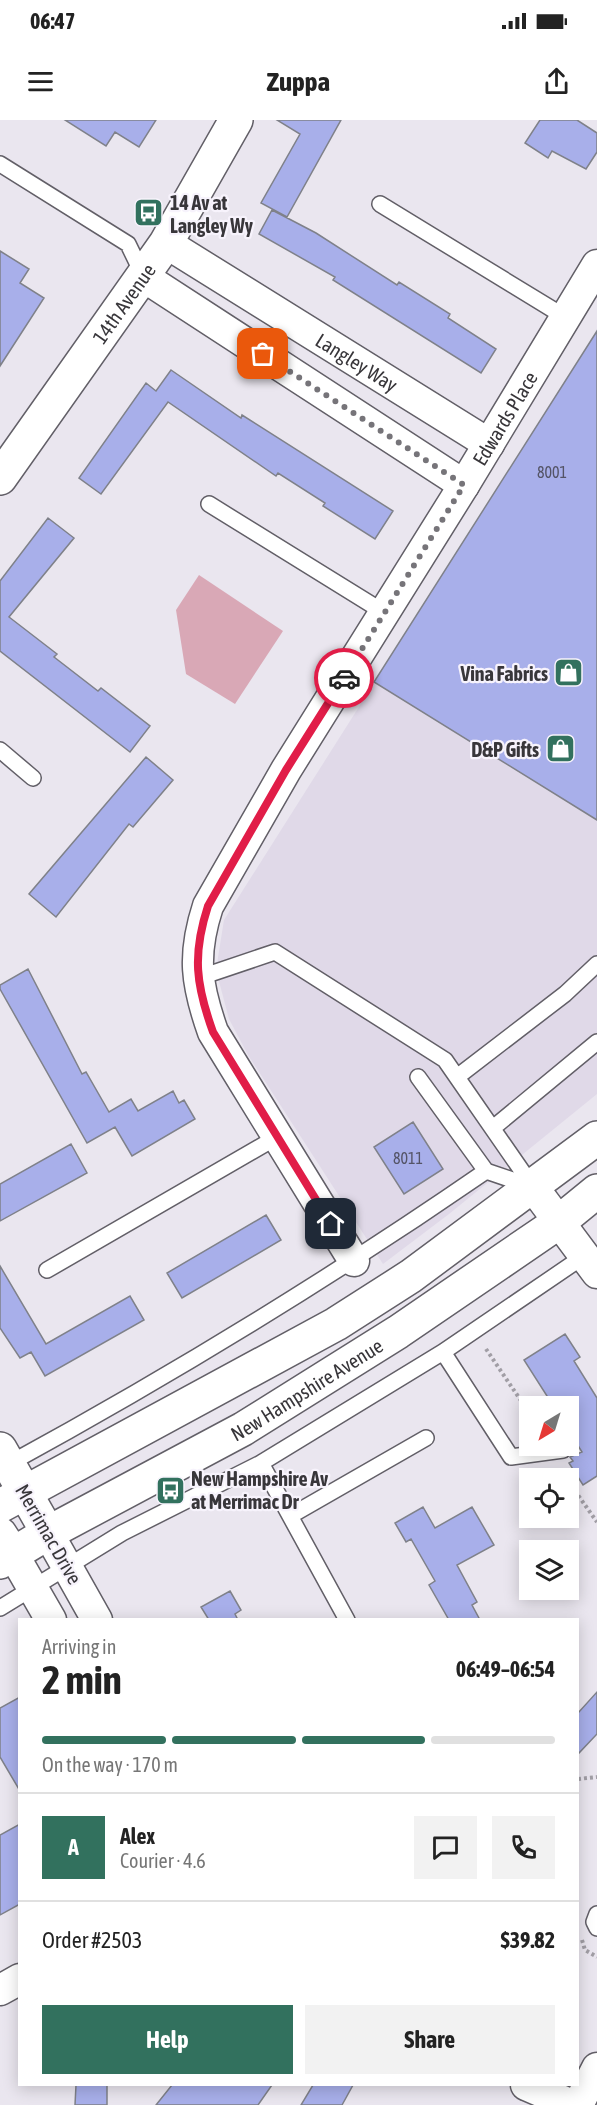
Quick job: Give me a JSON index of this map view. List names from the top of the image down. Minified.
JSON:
{"streets":{"main road":["14th Avenue","New Hampshire Avenue","Merrimac Drive"],"street":["Langley Way","Edwards Place"]},"crossings":[["14th Avenue","Langley Way"],["Langley Way","Edwards Place"],["New Hampshire Avenue","Merrimac Drive"]],"places":{"bus stop":["14 Av at Langley Wy","New Hampshire Av at Merrimac Dr"],"shop":["Vina Fabrics","D&P Gifts"]},"house_numbers":["8001","8011"],"north":"bottom left","page":{"status":"06:47","header":"Zuppa","heading":["2 min","Arriving in","06:49–06:54"],"panel":["Alex","Courier · 4.6","Order #2503","$39.82"],"bar":"On the way · 170 m","round":"A","buttons":["Help","Share"]}}
